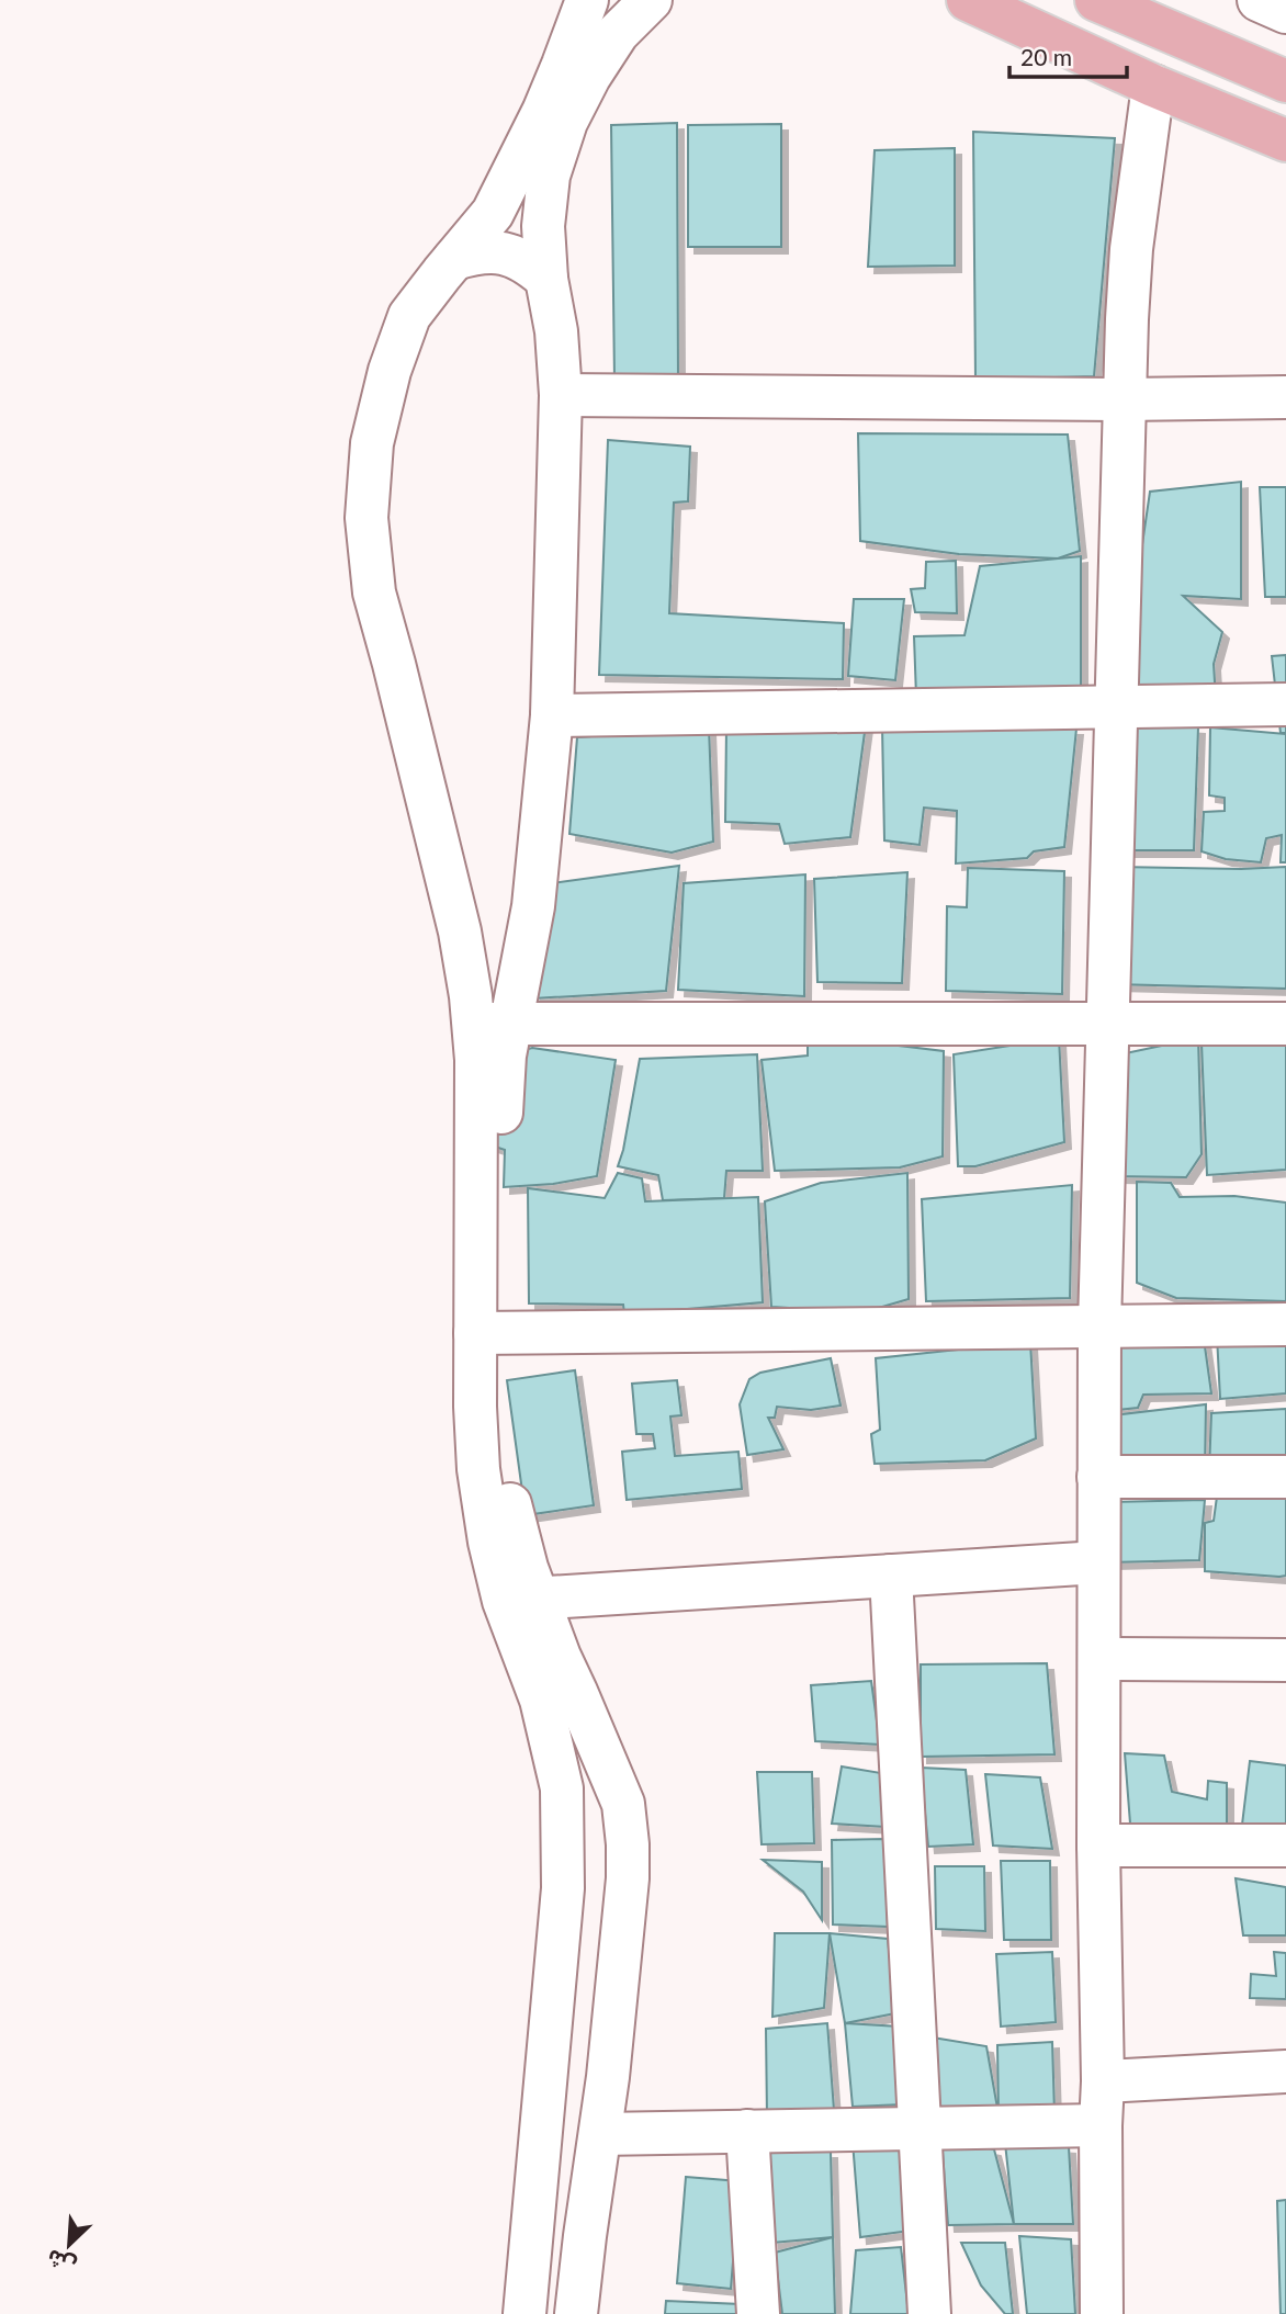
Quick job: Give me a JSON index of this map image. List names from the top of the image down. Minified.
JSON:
{"scale_bar":"20 m","north":"bottom left"}
